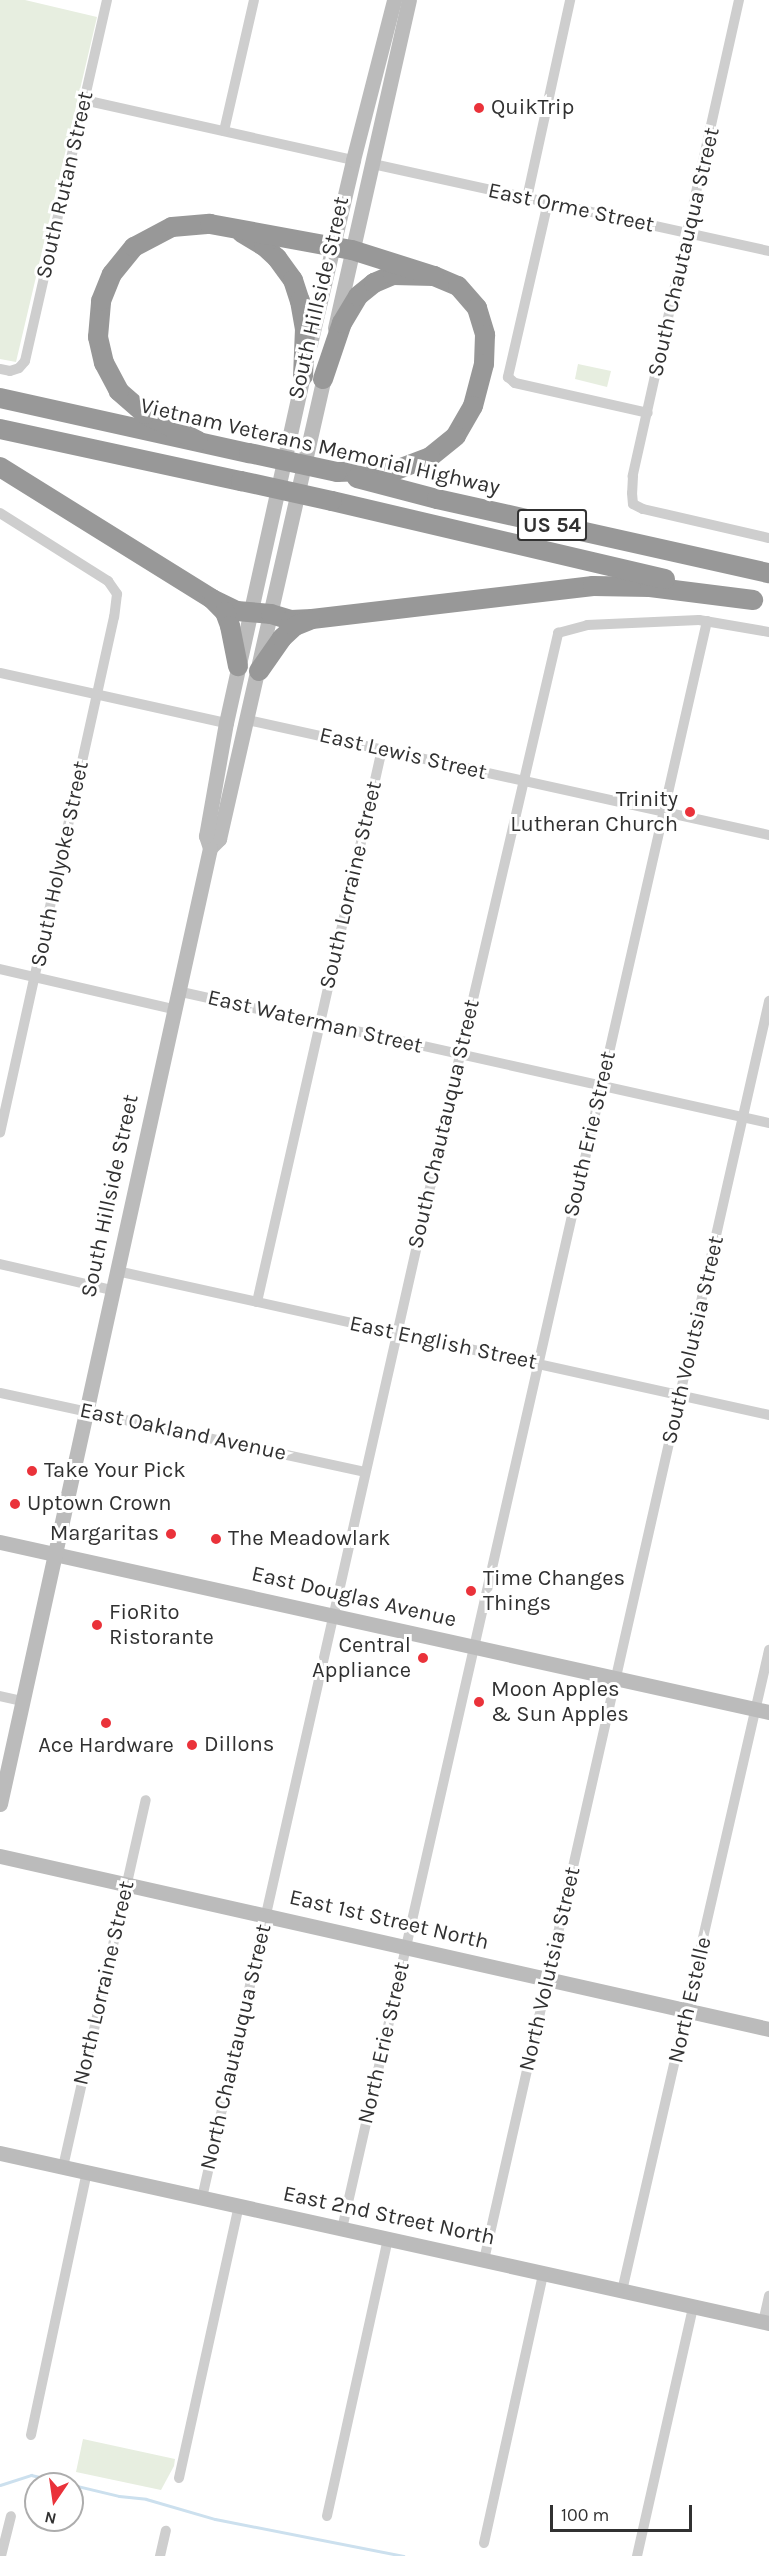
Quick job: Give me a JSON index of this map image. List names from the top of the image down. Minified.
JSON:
{"streets":{"highway":["Vietnam Veterans Memorial Highway","US 54"],"main road":["South Hillside Street","East Douglas Avenue","East 1st Street North","East 2nd Street North"],"street":["South Rutan Street","East Orme Street","South Chautauqua Street","East Lewis Street","South Holyoke Street","South Lorraine Street","East Waterman Street","South Erie Street","South Volutsia Street","East English Street","East Oakland Avenue","North Volutsia Street","North Lorraine Street","North Estelle","North Erie Street","North Chautauqua Street"]},"crossings":[["East Orme Street","South Chautauqua Street"],["East Orme Street","South Hillside Street"],["South Chautauqua Street","East Lewis Street"],["South Chautauqua Street","East Waterman Street"],["South Chautauqua Street","South Erie Street"],["South Chautauqua Street","East English Street"],["South Chautauqua Street","East Oakland Avenue"],["South Chautauqua Street","East Douglas Avenue"],["South Chautauqua Street","North Chautauqua Street"],["South Hillside Street","East Lewis Street"],["South Hillside Street","East Waterman Street"],["South Hillside Street","East English Street"],["South Hillside Street","East Oakland Avenue"],["South Hillside Street","East Douglas Avenue"],["East Lewis Street","South Lorraine Street"],["East Lewis Street","South Erie Street"],["South Holyoke Street","East Waterman Street"],["South Lorraine Street","East Waterman Street"],["South Lorraine Street","East English Street"],["East Waterman Street","South Erie Street"],["East Waterman Street","South Volutsia Street"],["South Erie Street","East English Street"],["South Erie Street","East Douglas Avenue"],["South Erie Street","North Erie Street"],["South Volutsia Street","East English Street"],["South Volutsia Street","East Douglas Avenue"],["South Volutsia Street","North Volutsia Street"],["East Douglas Avenue","North Volutsia Street"],["East Douglas Avenue","North Estelle"],["East Douglas Avenue","North Erie Street"],["East Douglas Avenue","North Chautauqua Street"],["East 1st Street North","North Volutsia Street"],["East 1st Street North","North Lorraine Street"],["East 1st Street North","North Estelle"],["East 1st Street North","North Erie Street"],["East 1st Street North","North Chautauqua Street"],["North Volutsia Street","East 2nd Street North"],["North Lorraine Street","East 2nd Street North"],["North Estelle","East 2nd Street North"],["North Erie Street","East 2nd Street North"],["North Chautauqua Street","East 2nd Street North"]],"places":["QuikTrip","Trinity Lutheran Church","Take Your Pick","Uptown Crown","Margaritas","The Meadowlark","Time Changes Things","FioRito Ristorante","Central Appliance","Moon Apples & Sun Apples","Ace Hardware","Dillons"],"scale_bar":"100 m","north":"bottom"}
